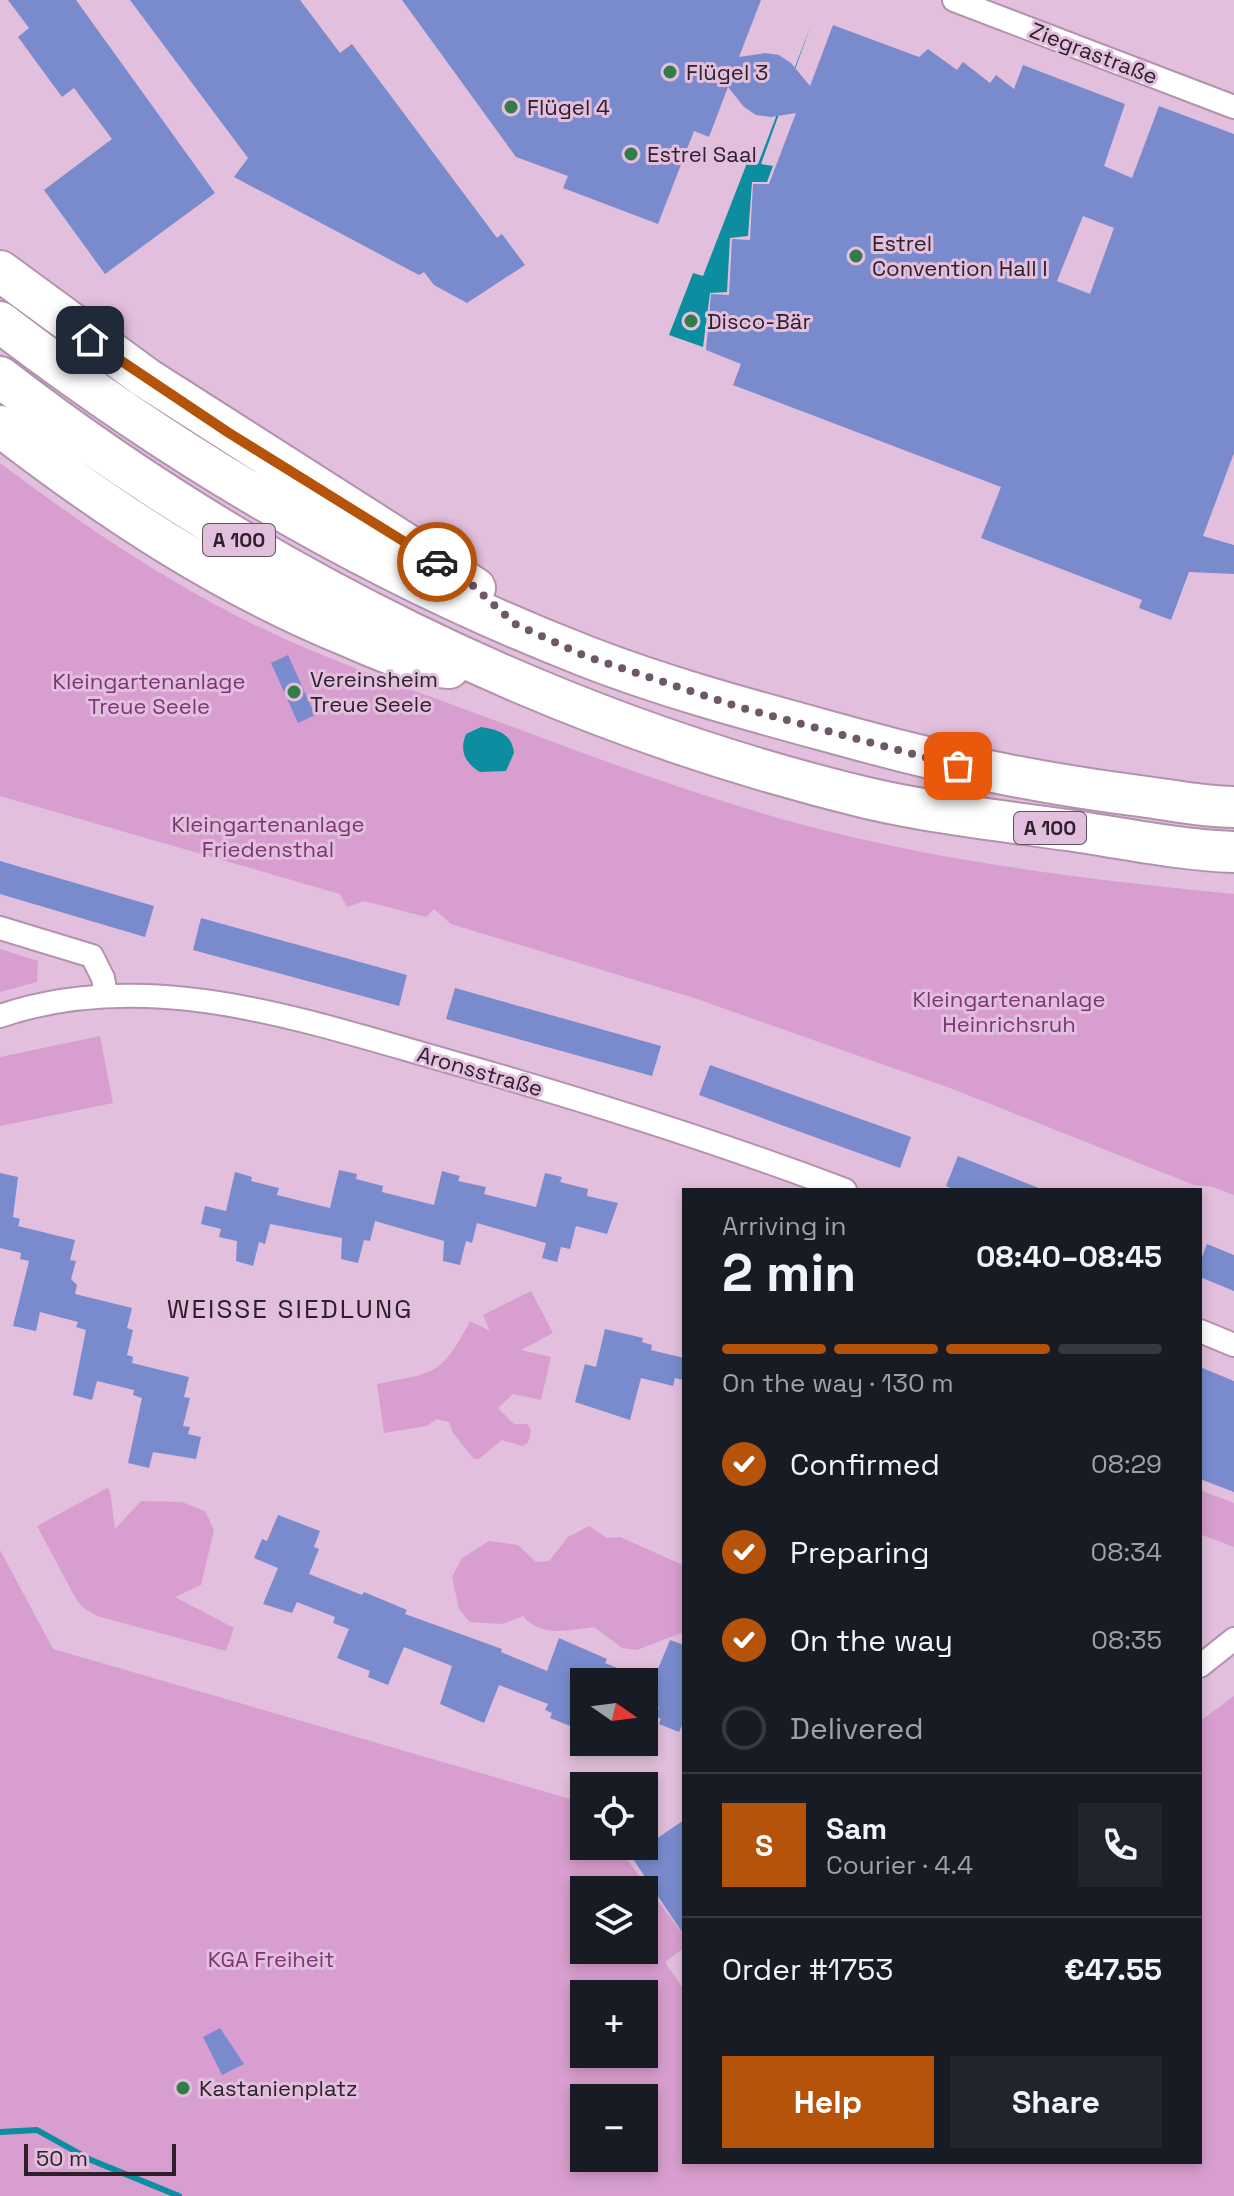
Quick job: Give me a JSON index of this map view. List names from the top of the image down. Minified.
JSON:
{"streets":{"highway":["A 100"],"street":["Ziegrastraße","Aronsstraße"]},"districts":["WEISSE SIEDLUNG"],"parks":["Kleingartenanlage Treue Seele","Kleingartenanlage Friedensthal","Kleingartenanlage Heinrichsruh","KGA Freiheit"],"places":["Flügel 3","Flügel 4","Estrel Saal","Estrel Convention Hall I","Disco-Bär","Vereinsheim Treue Seele","Kastanienplatz"],"scale_bar":"50 m","north":"right","page":{"heading":["2 min","Arriving in","08:40–08:45"],"panel":["Sam","Courier · 4.4","Order #1753","€47.55"],"bar":"On the way · 130 m","list":[["Confirmed","08:29"],["Preparing","08:34"],["On the way","08:35"],"Delivered"],"map_buttons":["+","−"],"round":"S","buttons":["Help","Share"],"scale":"50 m"}}
